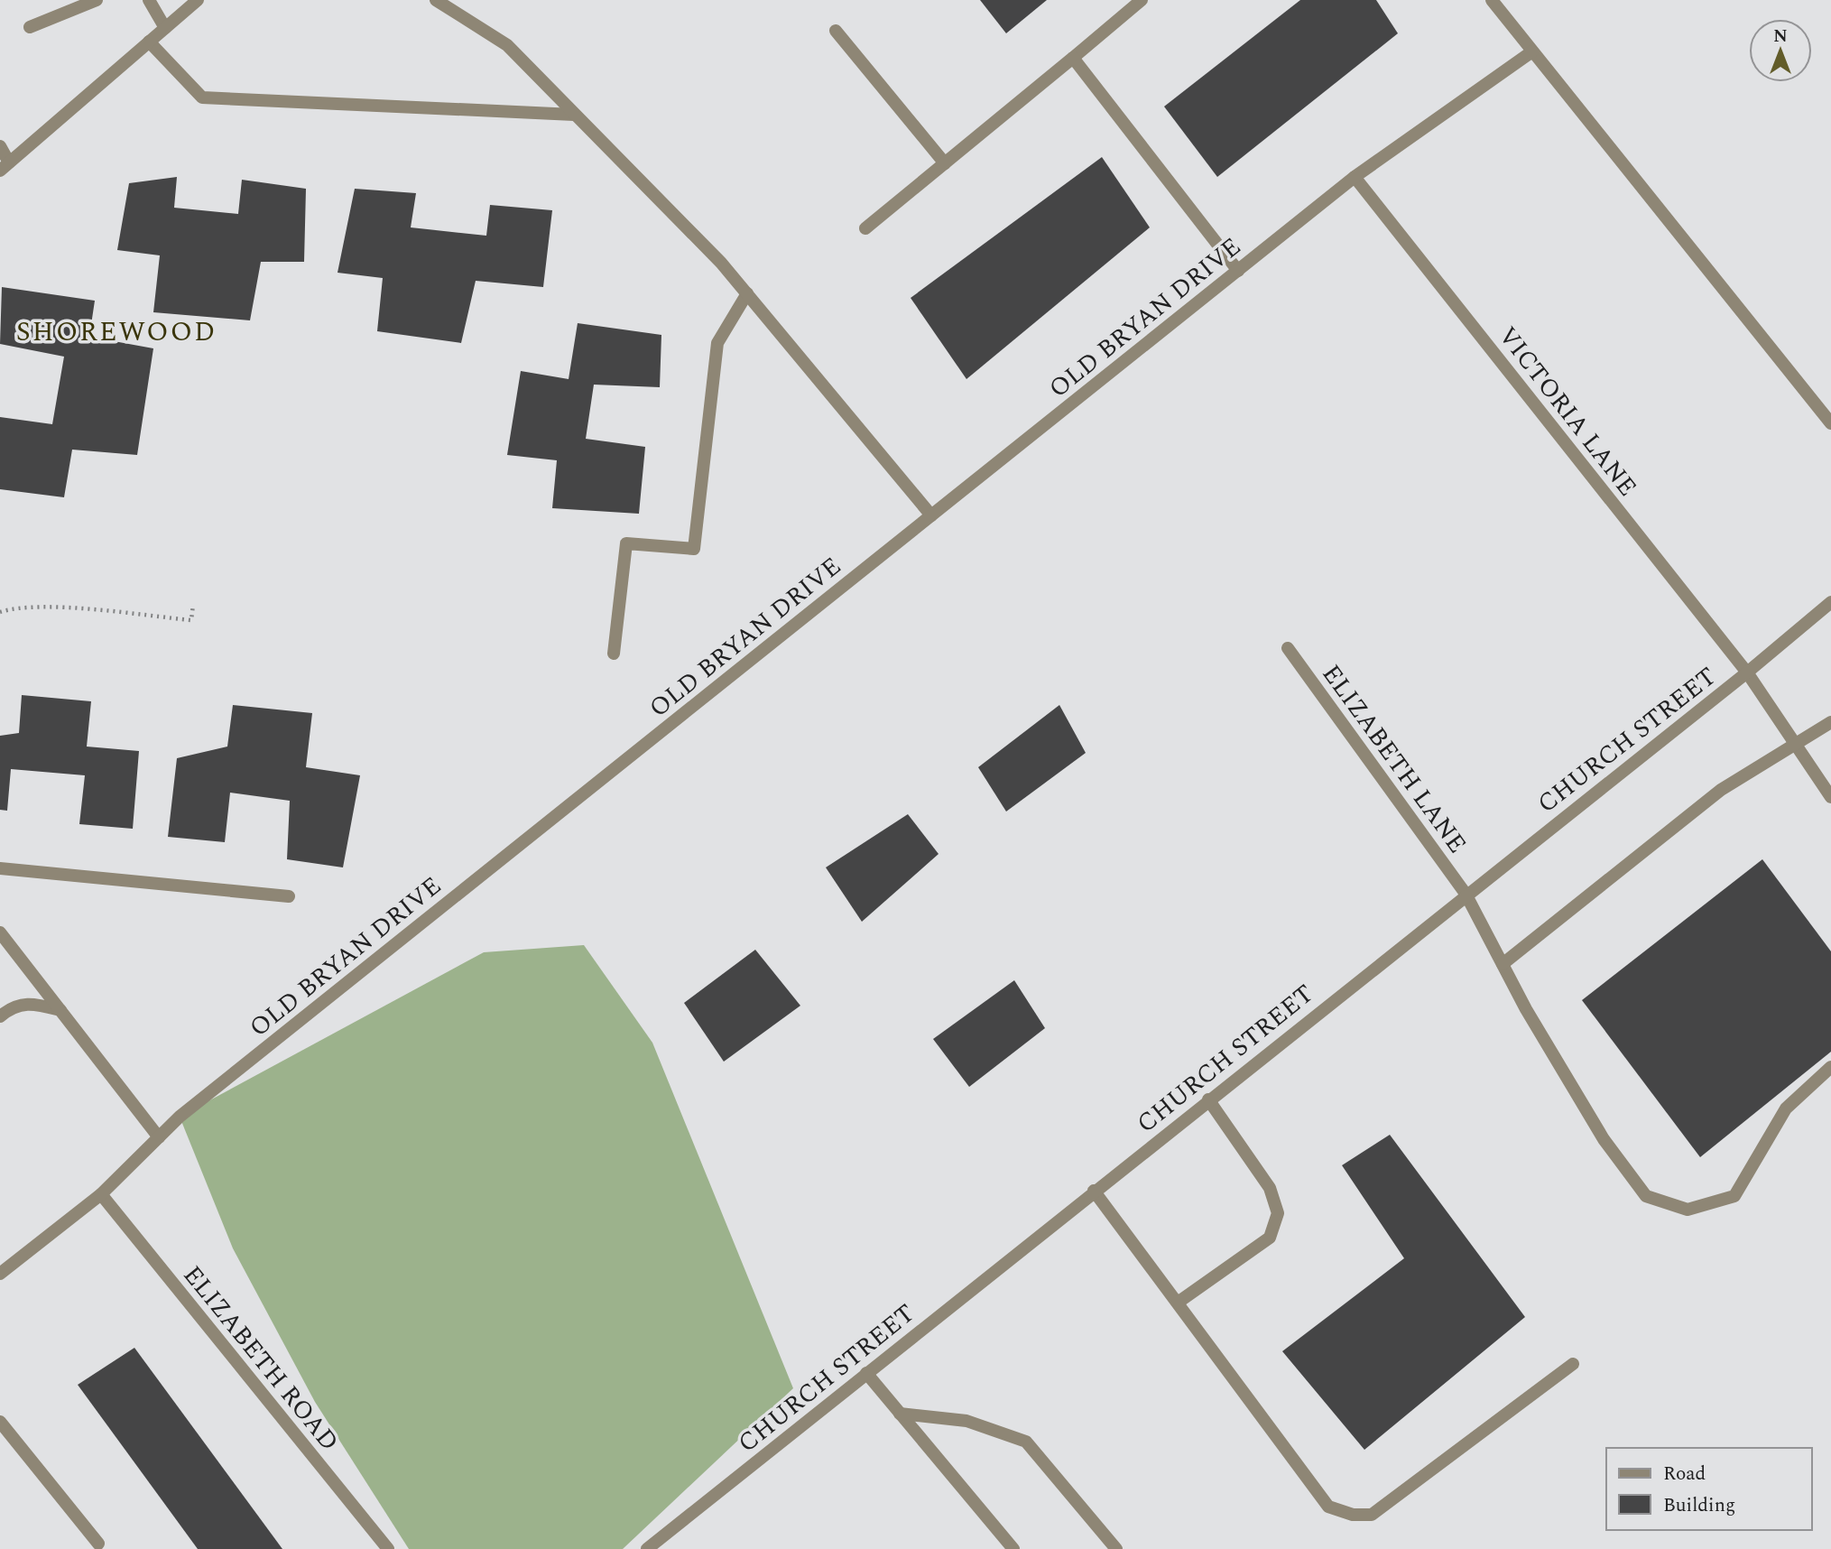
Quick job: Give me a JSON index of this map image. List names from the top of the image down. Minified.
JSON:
{"streets":{"street":["OLD BRYAN DRIVE","VICTORIA LANE","CHURCH STREET","ELIZABETH LANE","ELIZABETH ROAD"]},"crossings":[["OLD BRYAN DRIVE","VICTORIA LANE"],["OLD BRYAN DRIVE","ELIZABETH ROAD"],["VICTORIA LANE","CHURCH STREET"],["CHURCH STREET","ELIZABETH LANE"]],"districts":["SHOREWOOD"],"legend":["Road","Building"],"north":"top"}
